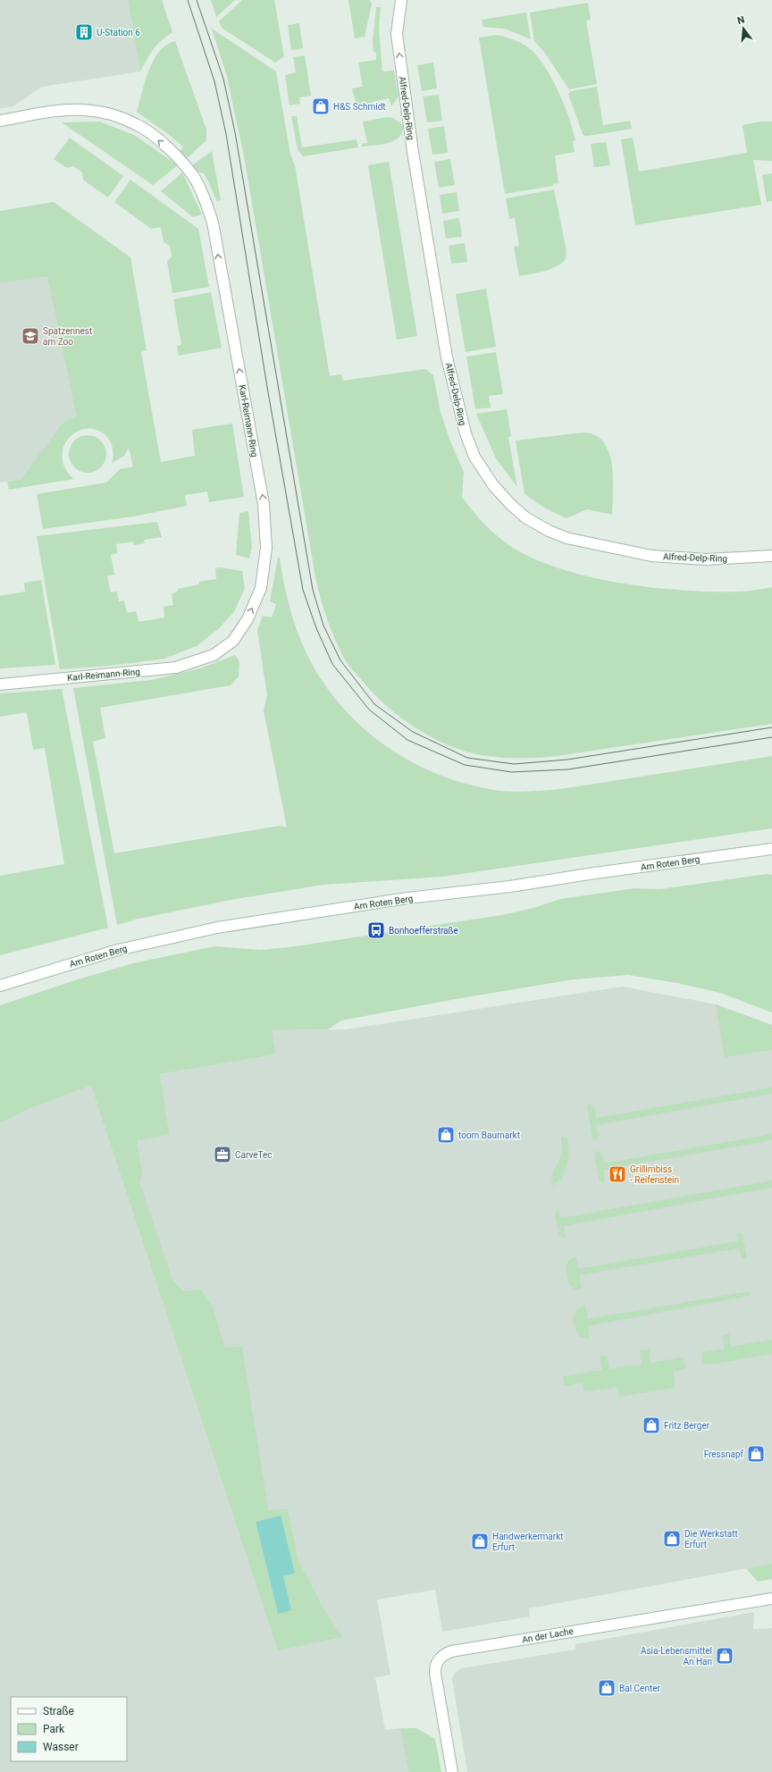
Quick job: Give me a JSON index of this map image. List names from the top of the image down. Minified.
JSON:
{"streets":{"street":["Alfred-Delp-Ring","Karl-Reimann-Ring","Am Roten Berg","An der Lache"]},"one_way":["Alfred-Delp-Ring"],"places":{"building":["U-Station 6"],"shop":["H&S Schmidt","toom Baumarkt","Fritz Berger","Fressnapf","Die Werkstatt Erfurt","Handwerkermarkt Erfurt","Asia-Lebensmittel An Han","Bal Center"],"school or university":["Spatzennest am Zoo"],"bus stop":["Bonhoefferstraße"],"office":["CarveTec"],"restaurant":["Grillimbiss - Reifenstein"]},"legend":["Straße","Park","Wasser"],"north":"top"}
